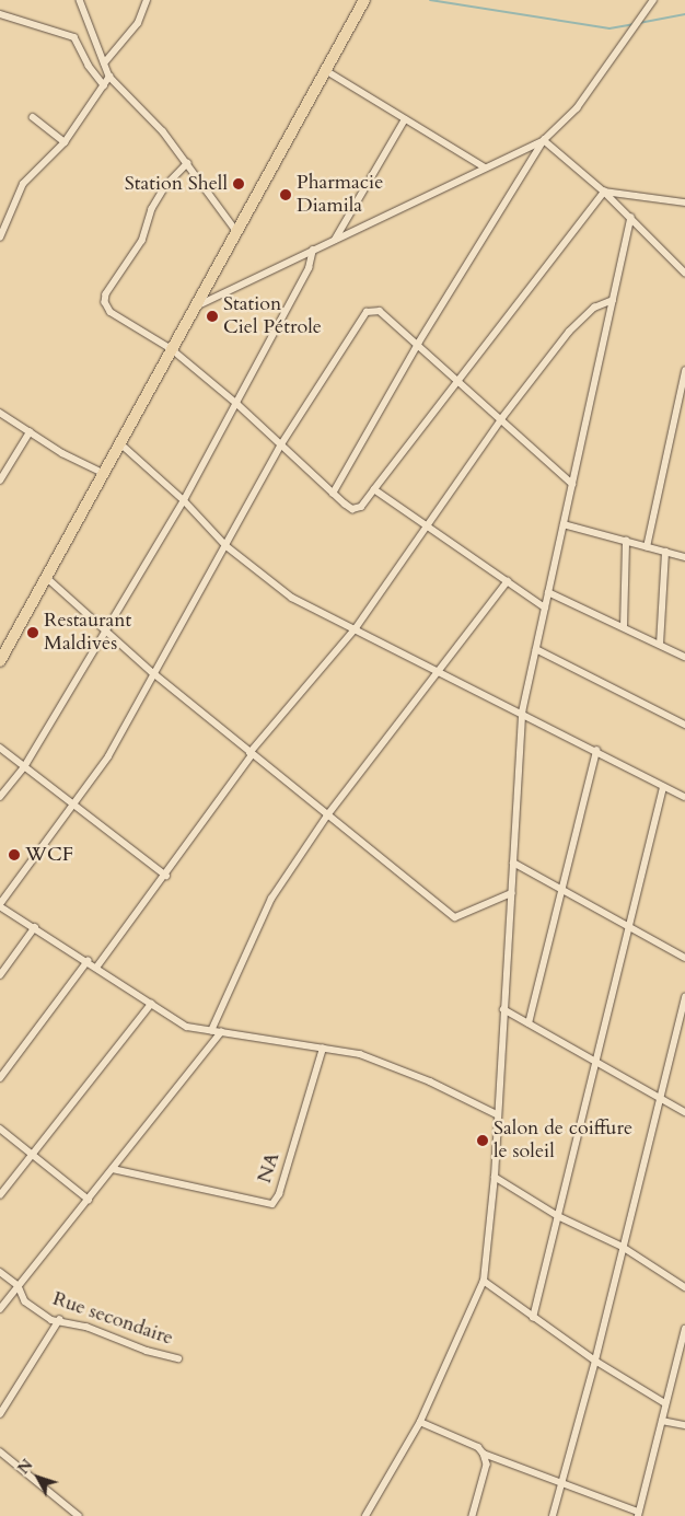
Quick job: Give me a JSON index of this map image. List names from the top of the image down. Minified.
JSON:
{"streets":{"street":["NA","Rue secondaire"]},"places":["Station Shell","Pharmacie Diamila","Station Ciel Pétrole","Restaurant Maldives","WCF","Salon de coiffure le soleil"],"north":"top left"}
